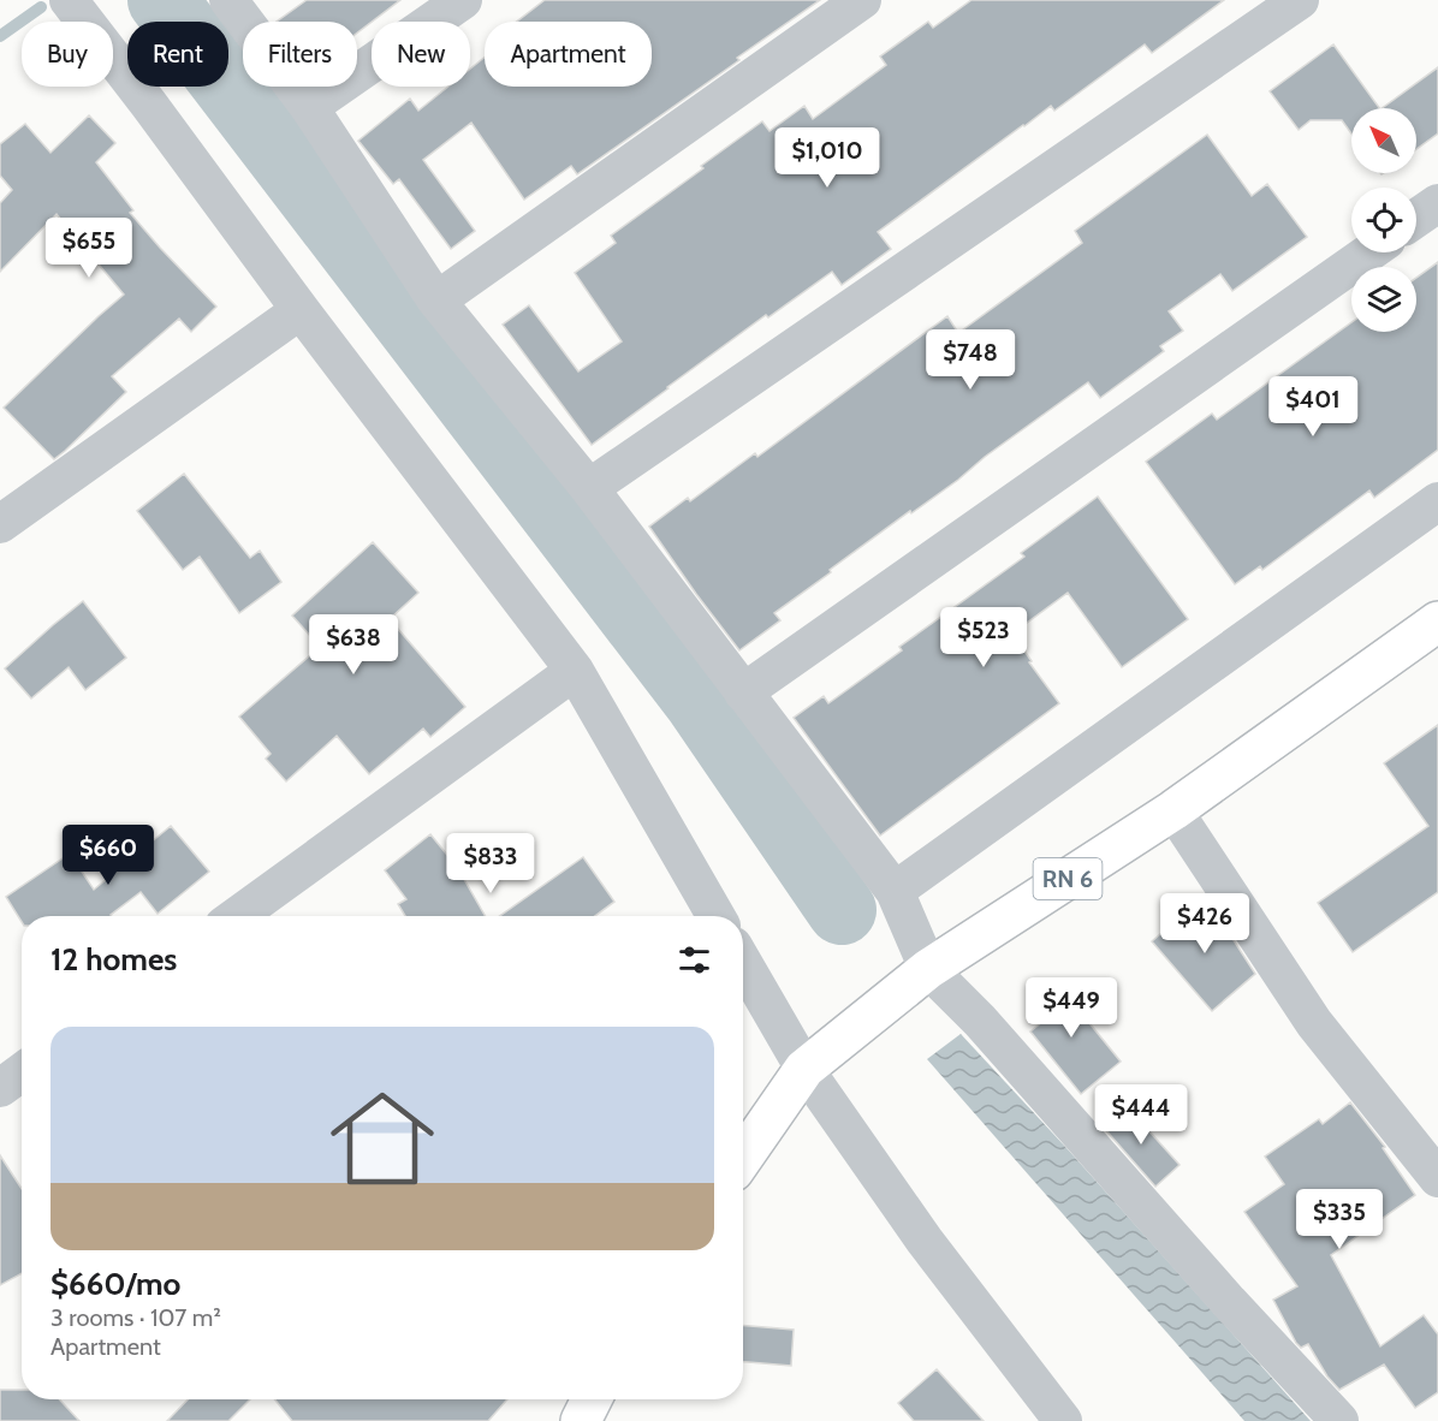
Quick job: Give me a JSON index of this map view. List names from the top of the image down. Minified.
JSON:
{"streets":{"main road":["RN 6"]},"north":"top left","page":{"chip":["Buy","Rent","Filters","New","Apartment"],"price":["$1,010","$655","$748","$401","$523","$638","$660","$833","$426","$449","$444","$335"],"heading":"12 homes","list":[{"name":"$660/mo","note":"3 rooms · 107 m² · Apartment"}]}}
